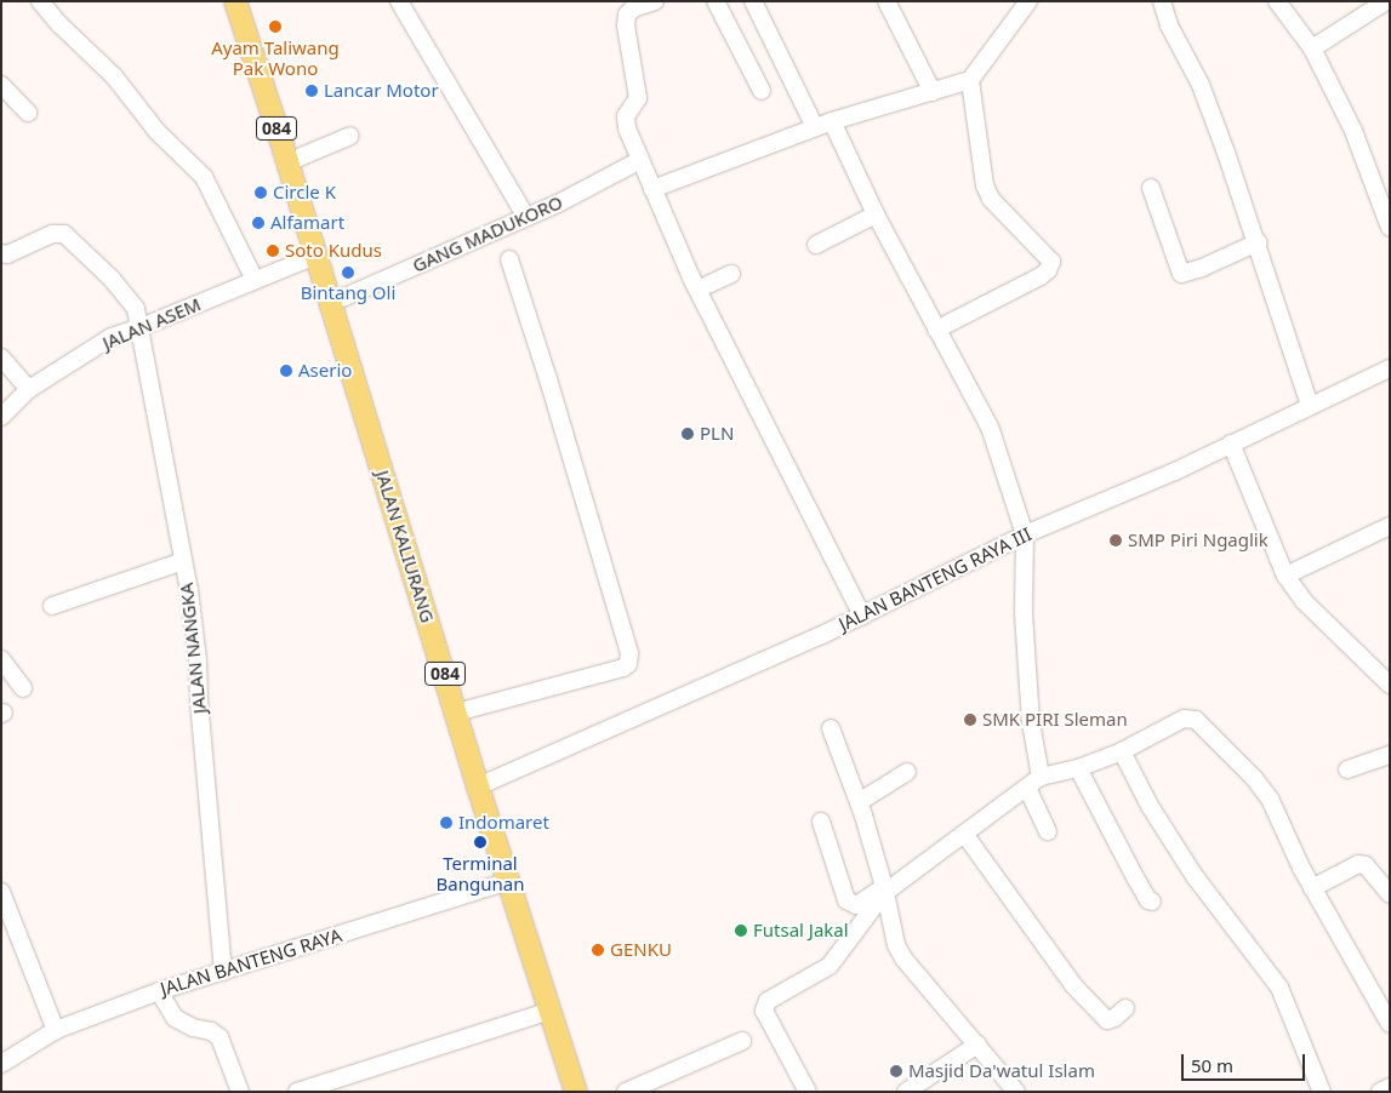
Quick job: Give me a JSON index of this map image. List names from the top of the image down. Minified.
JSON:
{"streets":{"main road":["084","JALAN KALIURANG"],"street":["GANG MADUKORO","JALAN ASEM","JALAN BANTENG RAYA III","JALAN NANGKA","JALAN BANTENG RAYA"]},"crossings":[["GANG MADUKORO","JALAN KALIURANG"],["JALAN ASEM","JALAN KALIURANG"],["JALAN ASEM","JALAN NANGKA"],["JALAN KALIURANG","JALAN BANTENG RAYA III"],["JALAN KALIURANG","JALAN BANTENG RAYA"],["JALAN NANGKA","JALAN BANTENG RAYA"]],"places":["Ayam Taliwang Pak Wono","Lancar Motor","Circle K","Alfamart","Soto Kudus","Bintang Oli","Aserio","PLN","SMP Piri Ngaglik","SMK PIRI Sleman","Indomaret","Terminal Bangunan","Futsal Jakal","GENKU","Masjid Da'watul Islam"],"scale_bar":"50 m"}
